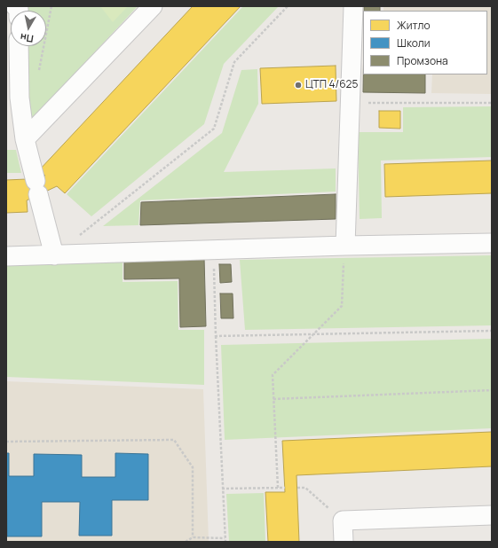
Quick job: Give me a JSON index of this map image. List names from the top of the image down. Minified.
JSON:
{"places":["ЦТП 4/625"],"legend":["Житло","Школи","Промзона"],"north":"bottom"}
